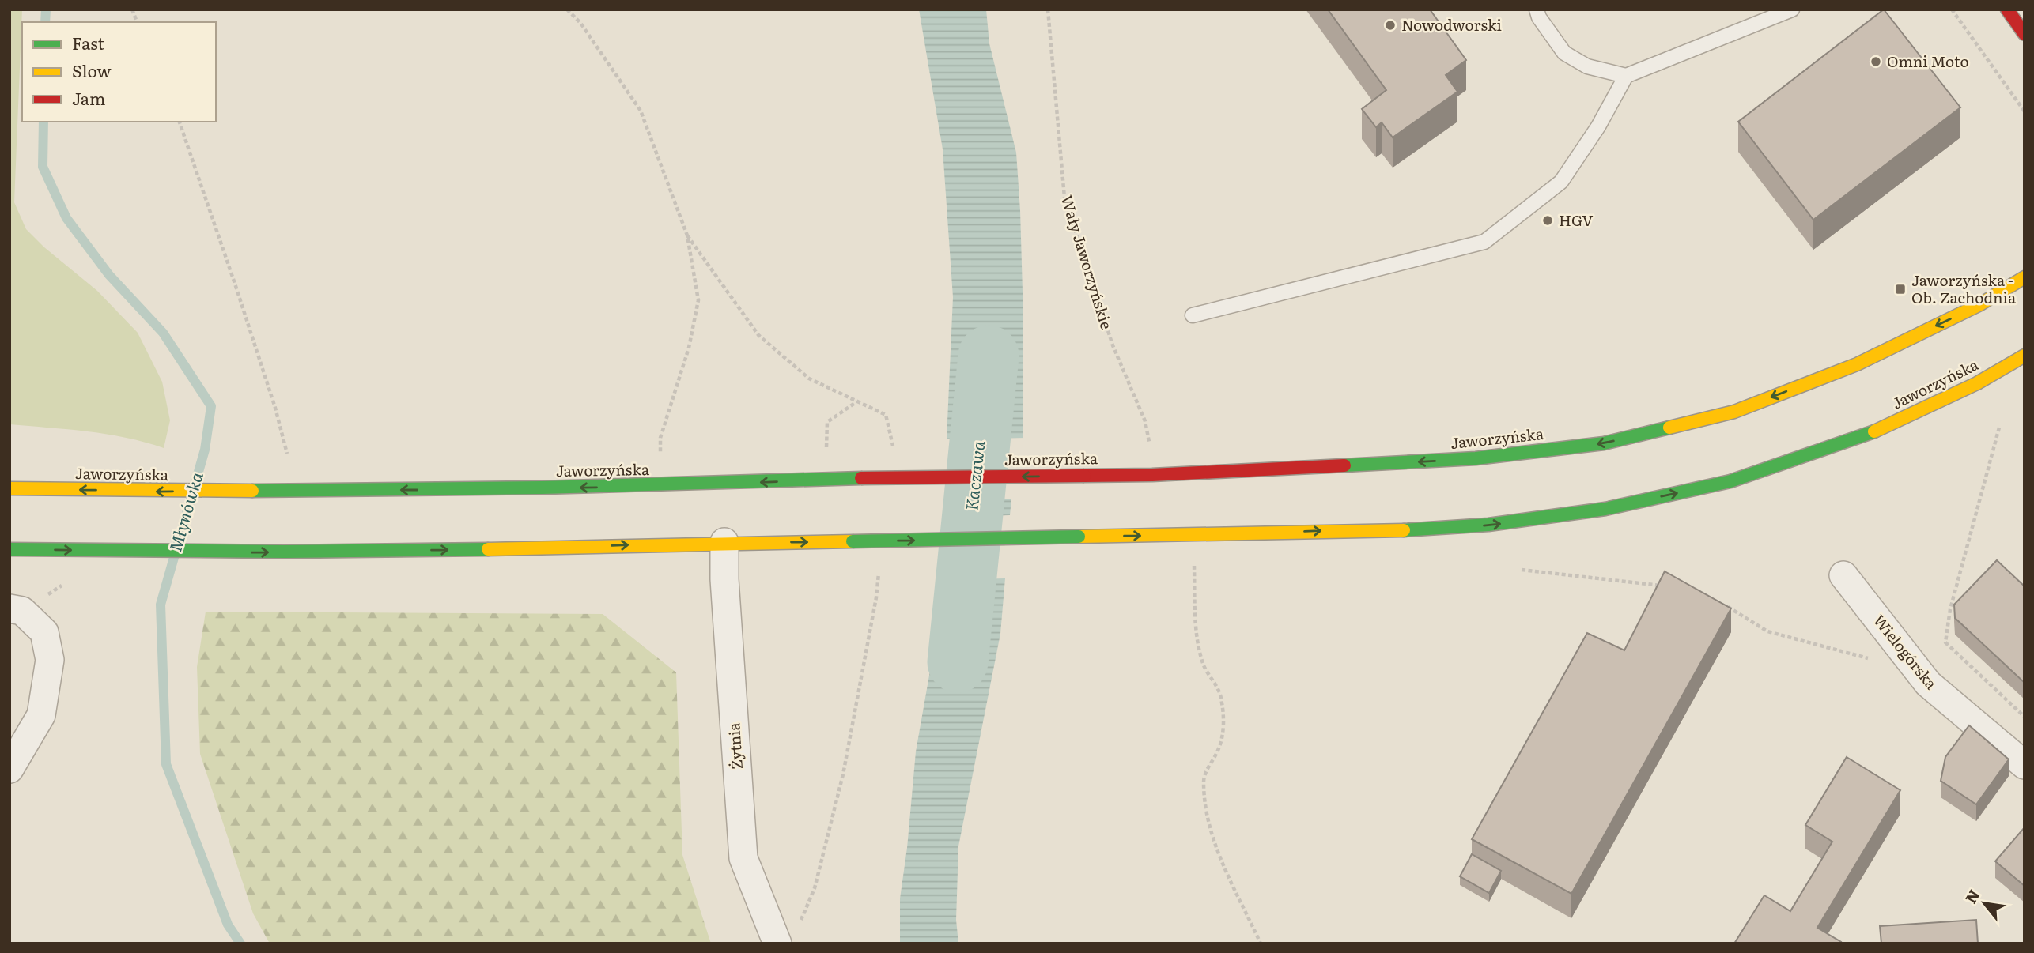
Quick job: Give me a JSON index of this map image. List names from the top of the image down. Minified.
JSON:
{"streets":{"main road":["Jaworzyńska"],"street":["Wielogórska","Żytnia"],"path":["Wały Jaworzyńskie"]},"crossings":[["Wały Jaworzyńskie","Jaworzyńska"],["Jaworzyńska","Żytnia"]],"water":["Kaczawa","Młynówka"],"places":{"other":["Nowodworski","Omni Moto","HGV"],"transit":["Jaworzyńska - Ob. Zachodnia"]},"legend":["Fast","Slow","Jam"],"north":"top left"}
